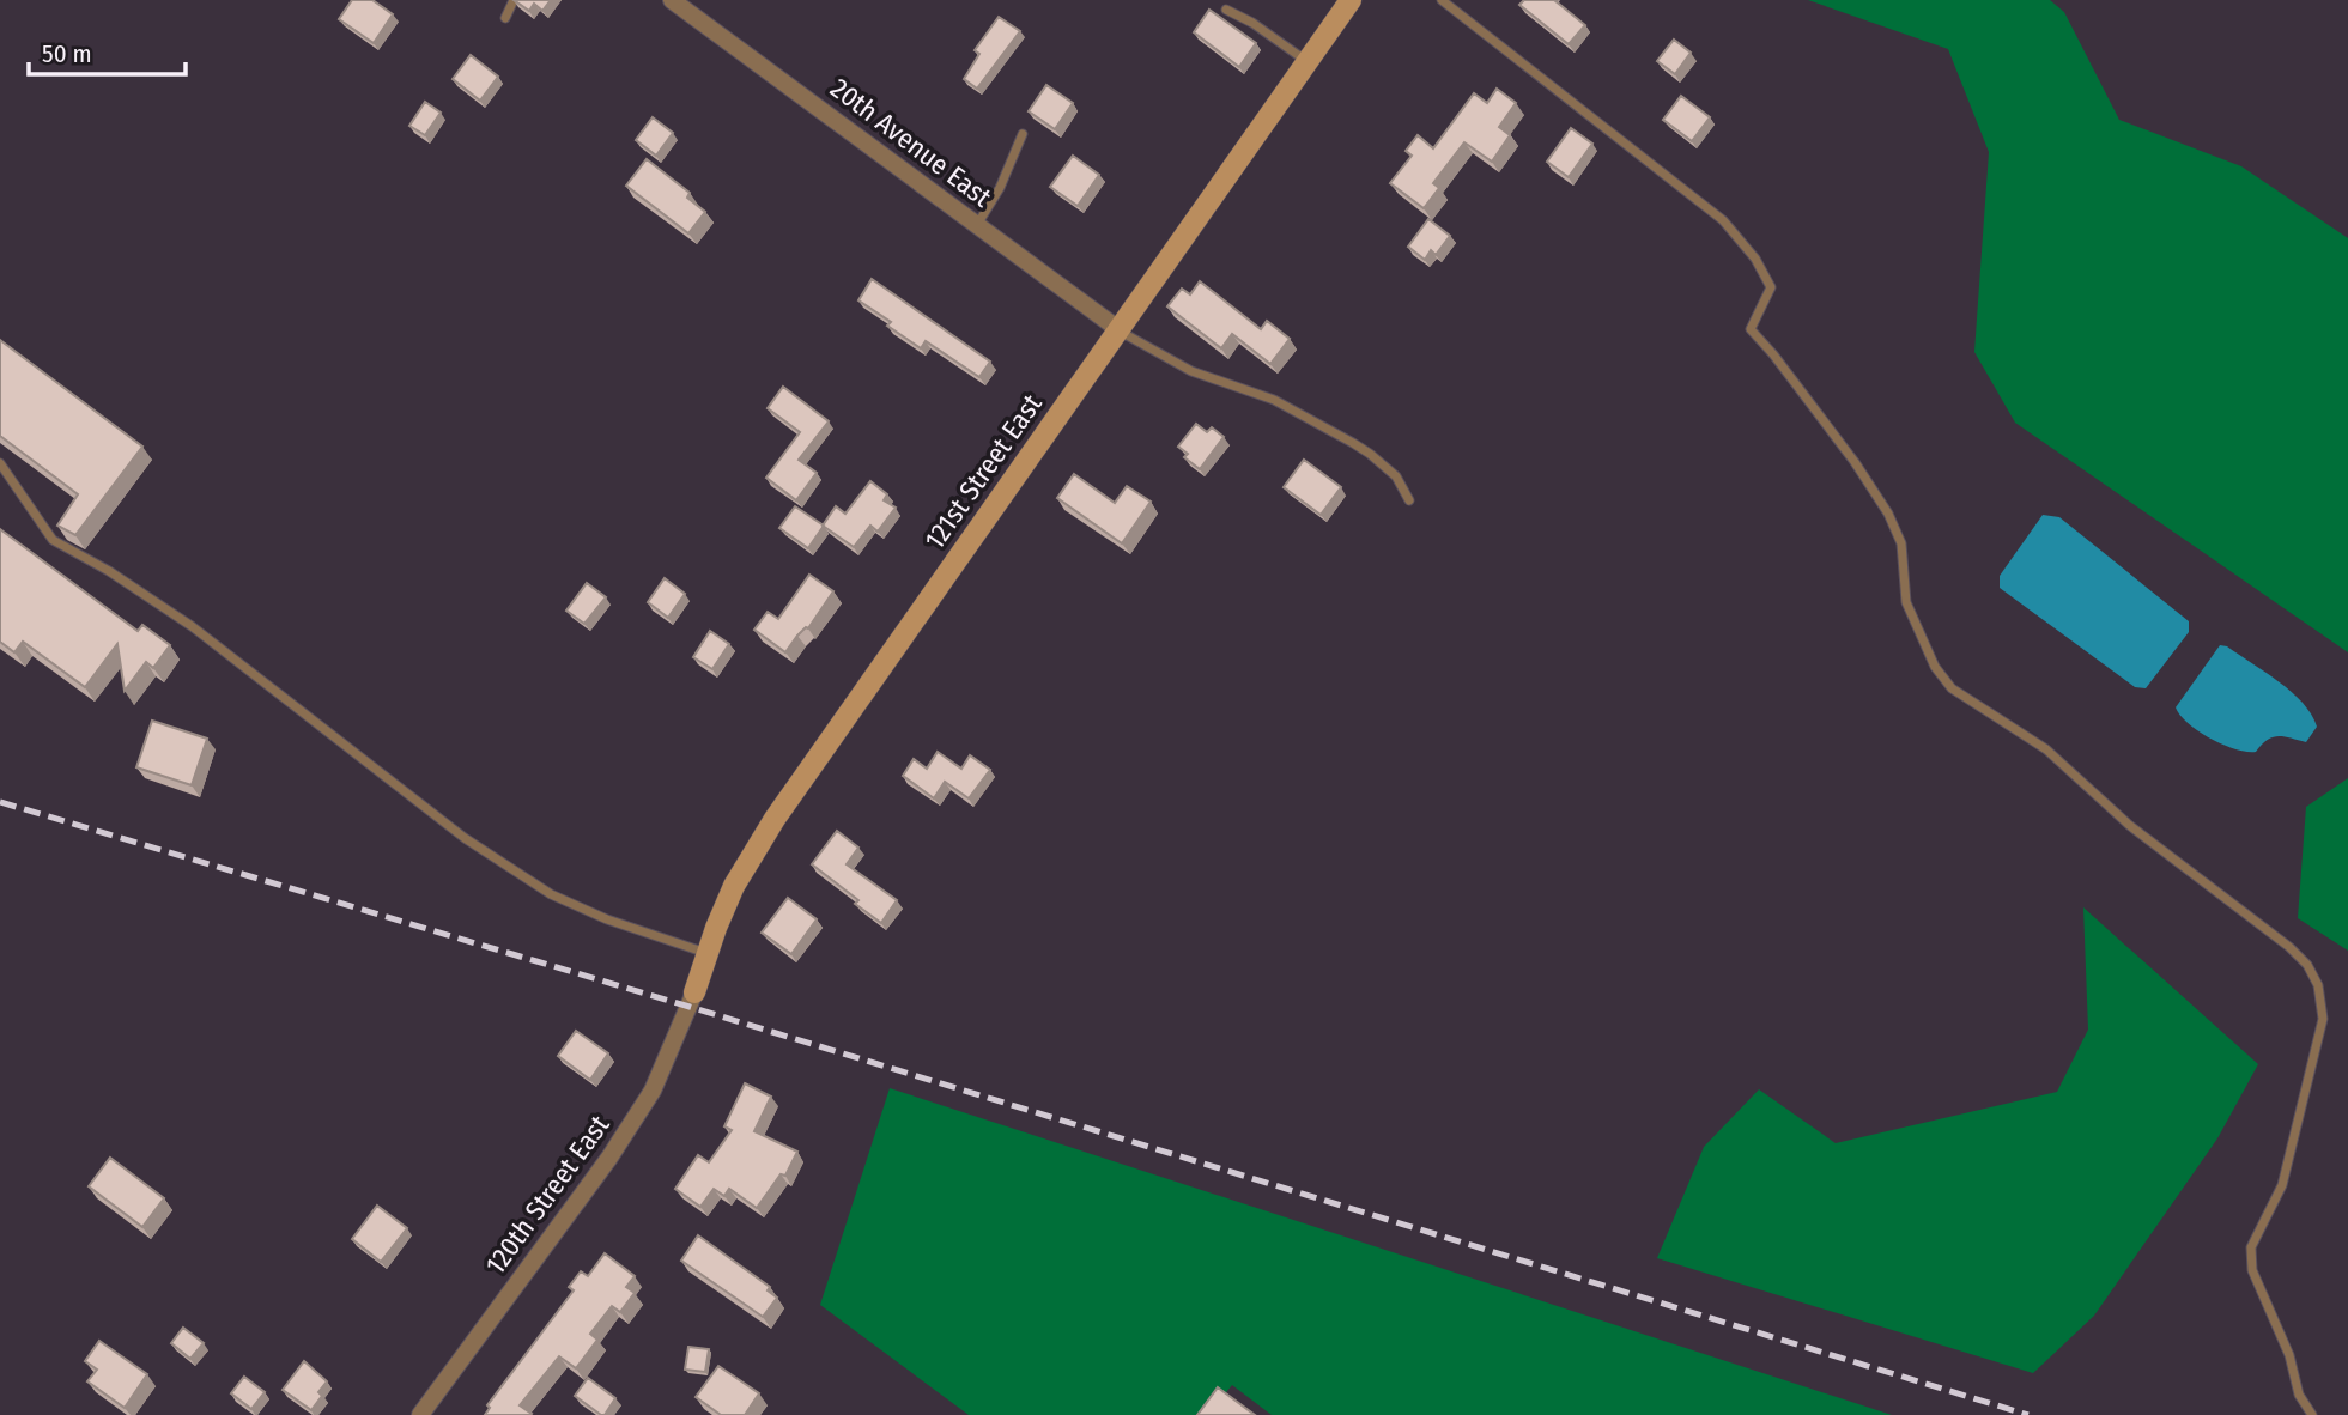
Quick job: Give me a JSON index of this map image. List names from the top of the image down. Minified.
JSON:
{"streets":{"street":["20th Avenue East","121st Street East","120th Street East"]},"crossings":[["20th Avenue East","121st Street East"],["121st Street East","120th Street East"]],"scale_bar":"50 m"}
